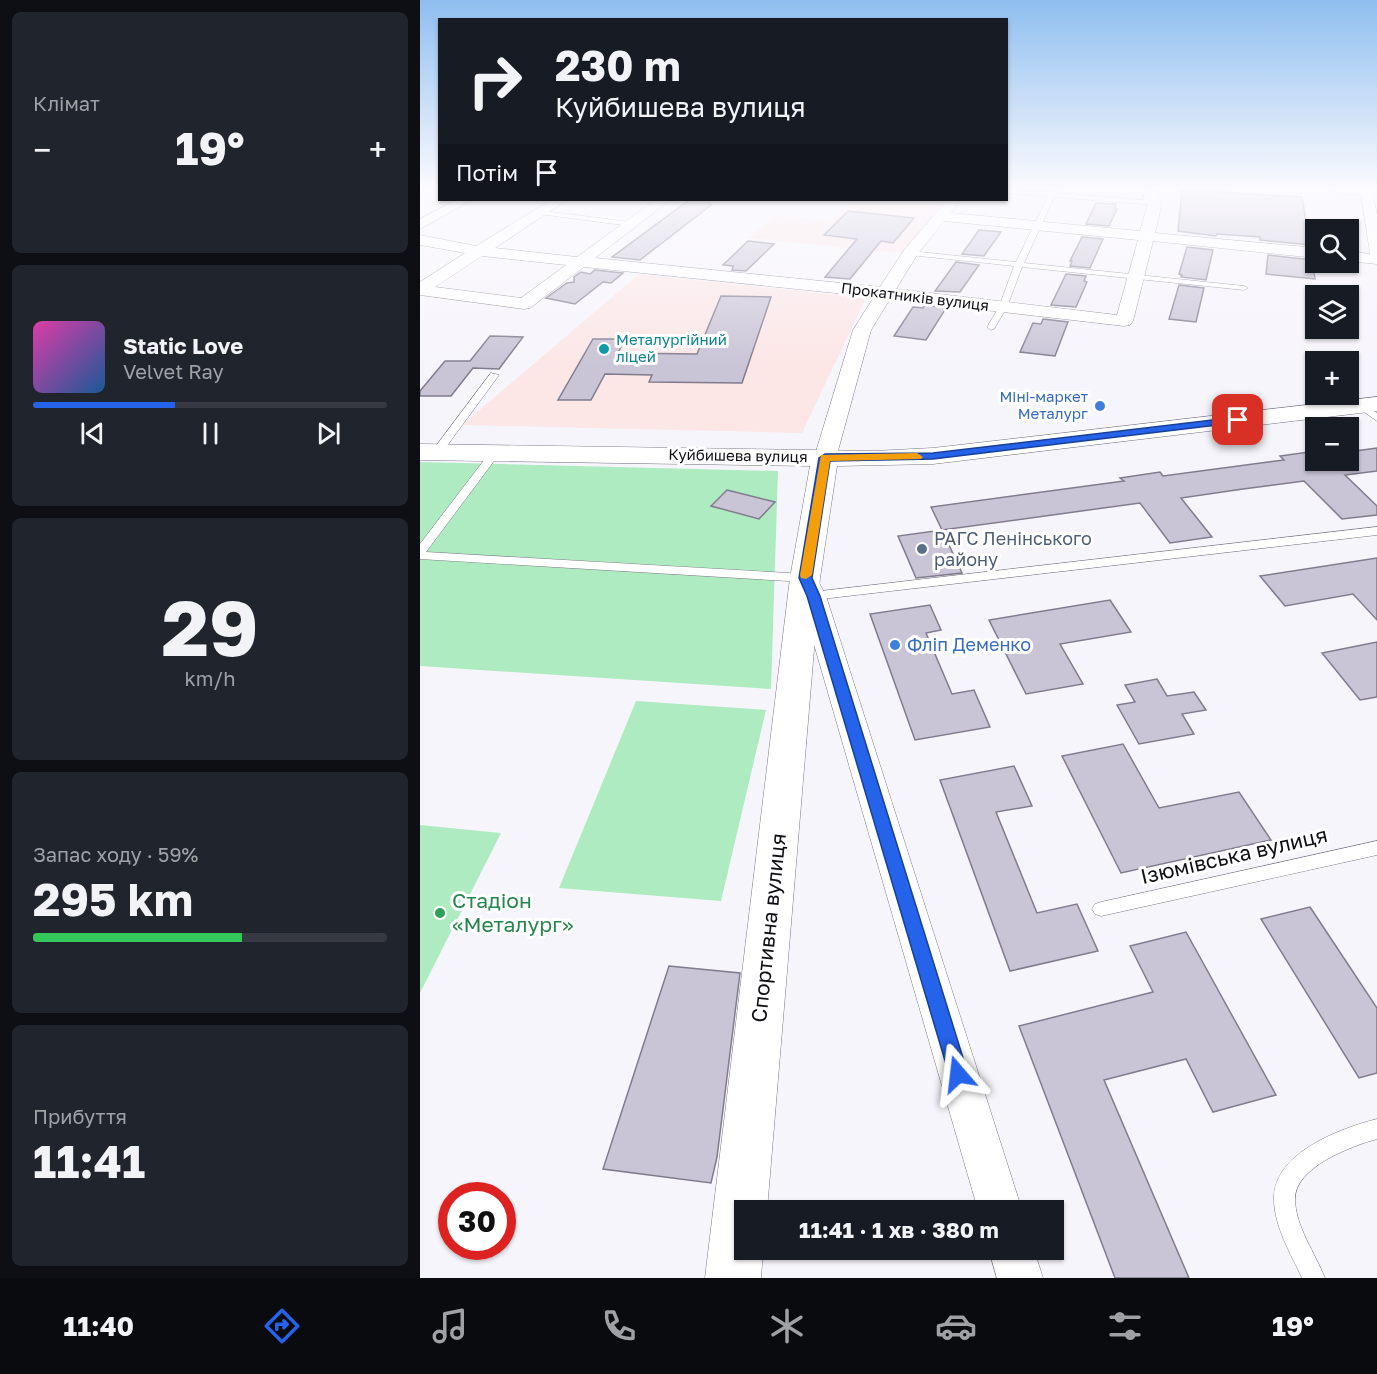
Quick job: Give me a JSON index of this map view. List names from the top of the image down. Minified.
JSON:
{"streets":{"main road":["Куйбишева вулиця","Спортивна вулиця"],"street":["Прокатників вулиця"],"lane":["Ізюмівська вулиця"]},"crossings":[["Куйбишева вулиця","Спортивна вулиця"]],"places":["Металургійний ліцей","Міні-маркет Металург","РАГС Ленінського району","Фліп Деменко","Стадіон «Металург»"],"page":{"tile":["Клімат",["29","km/h"],["Запас ходу · 59%","295 km"],["Прибуття","11:41"]],"turn":["230 m","Куйбишева вулиця"],"heat":["−","19°","+"],"then":"Потім","map_buttons":["+","−"],"song":["Static Love","Velvet Ray"],"limit":"30","trip":"11:41 · 1 хв · 380 m","tabs":["11:40","19°"]}}
